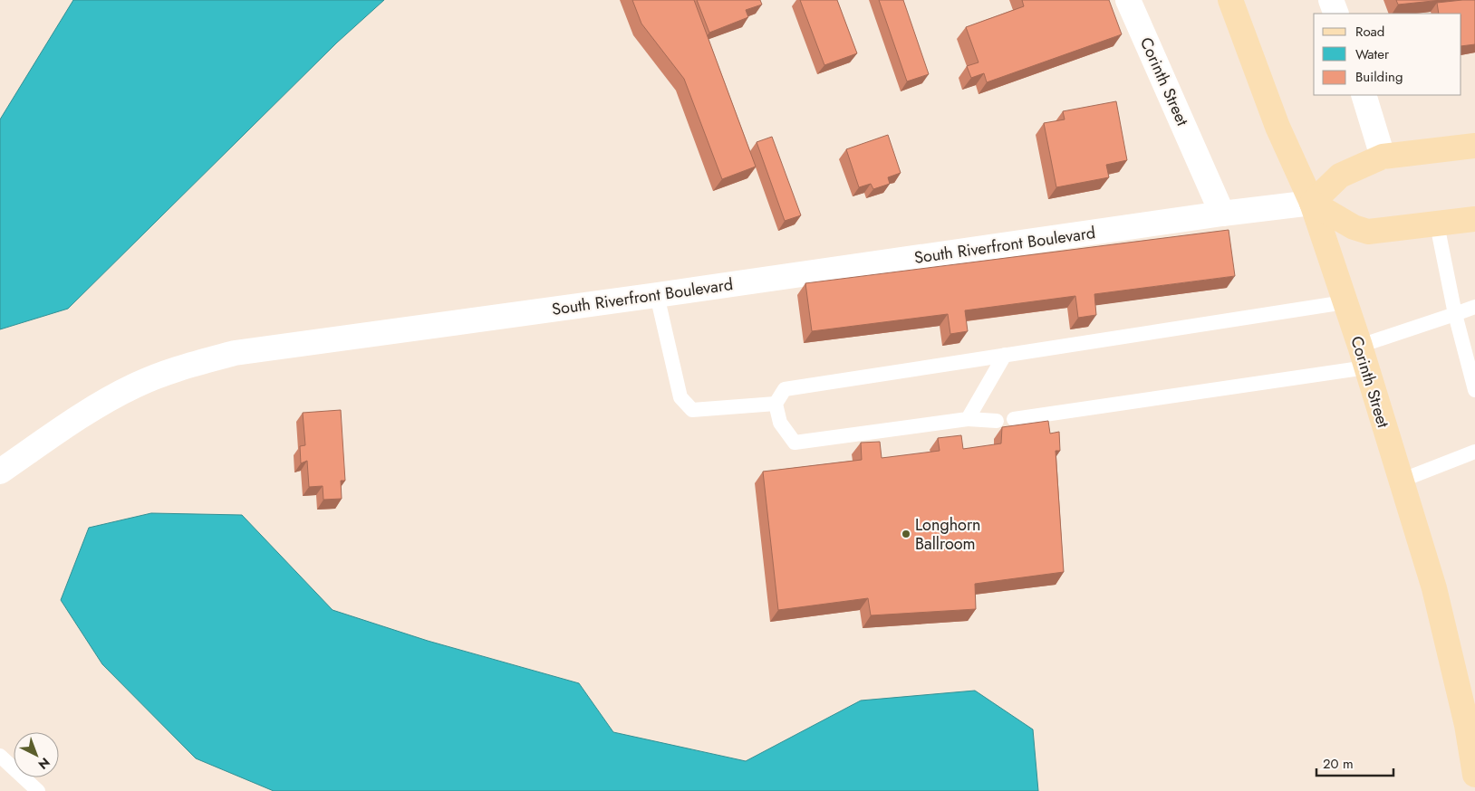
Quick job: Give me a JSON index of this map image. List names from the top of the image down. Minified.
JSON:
{"streets":{"main road":["Corinth Street"],"street":["South Riverfront Boulevard"]},"crossings":[["Corinth Street","South Riverfront Boulevard"]],"places":["Longhorn Ballroom"],"legend":["Road","Water","Building"],"scale_bar":"20 m","north":"bottom right"}
